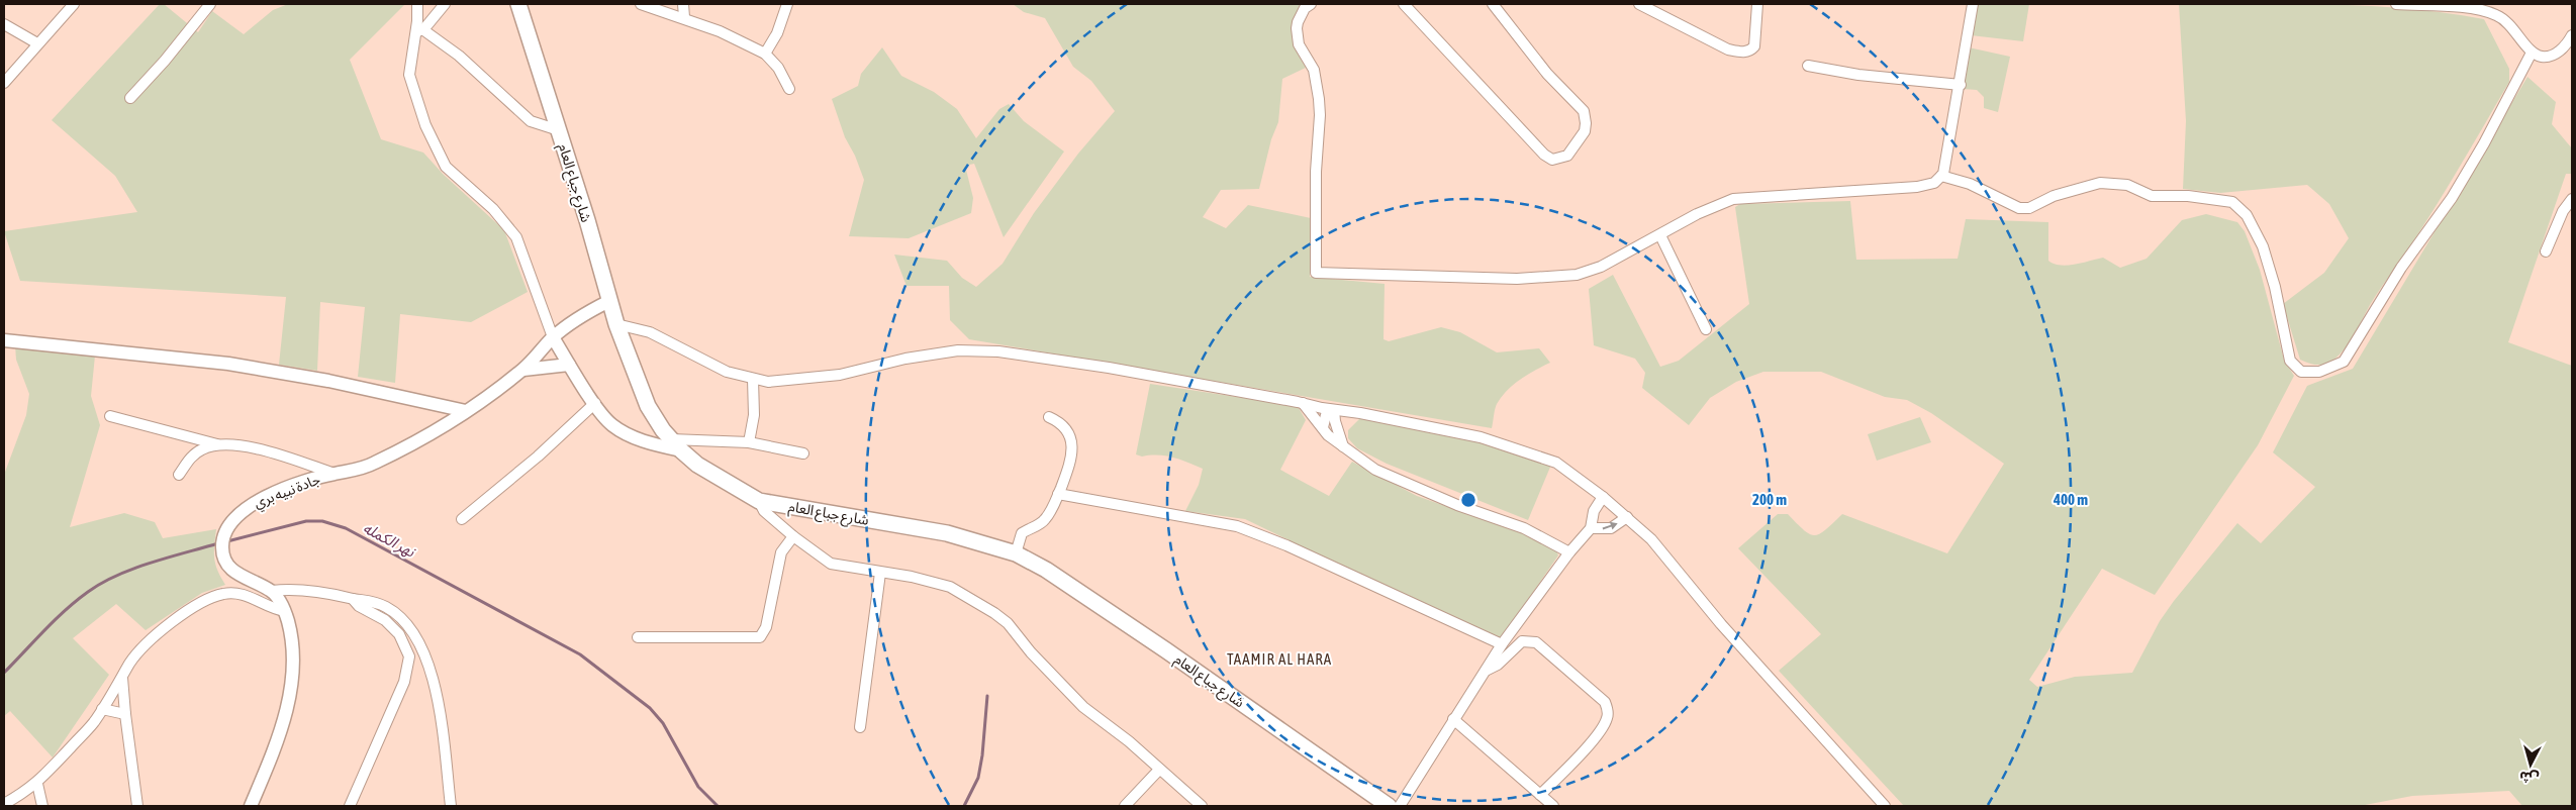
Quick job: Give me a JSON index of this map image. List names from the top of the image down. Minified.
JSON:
{"streets":{"main road":["شارع جباع العام"],"street":["جادة نبيه بري"]},"crossings":[["شارع جباع العام","جادة نبيه بري"]],"districts":["TAAMIR AL HARA"],"water":["نهر الكمله"],"north":"bottom","rings":["200 m","400 m"]}
